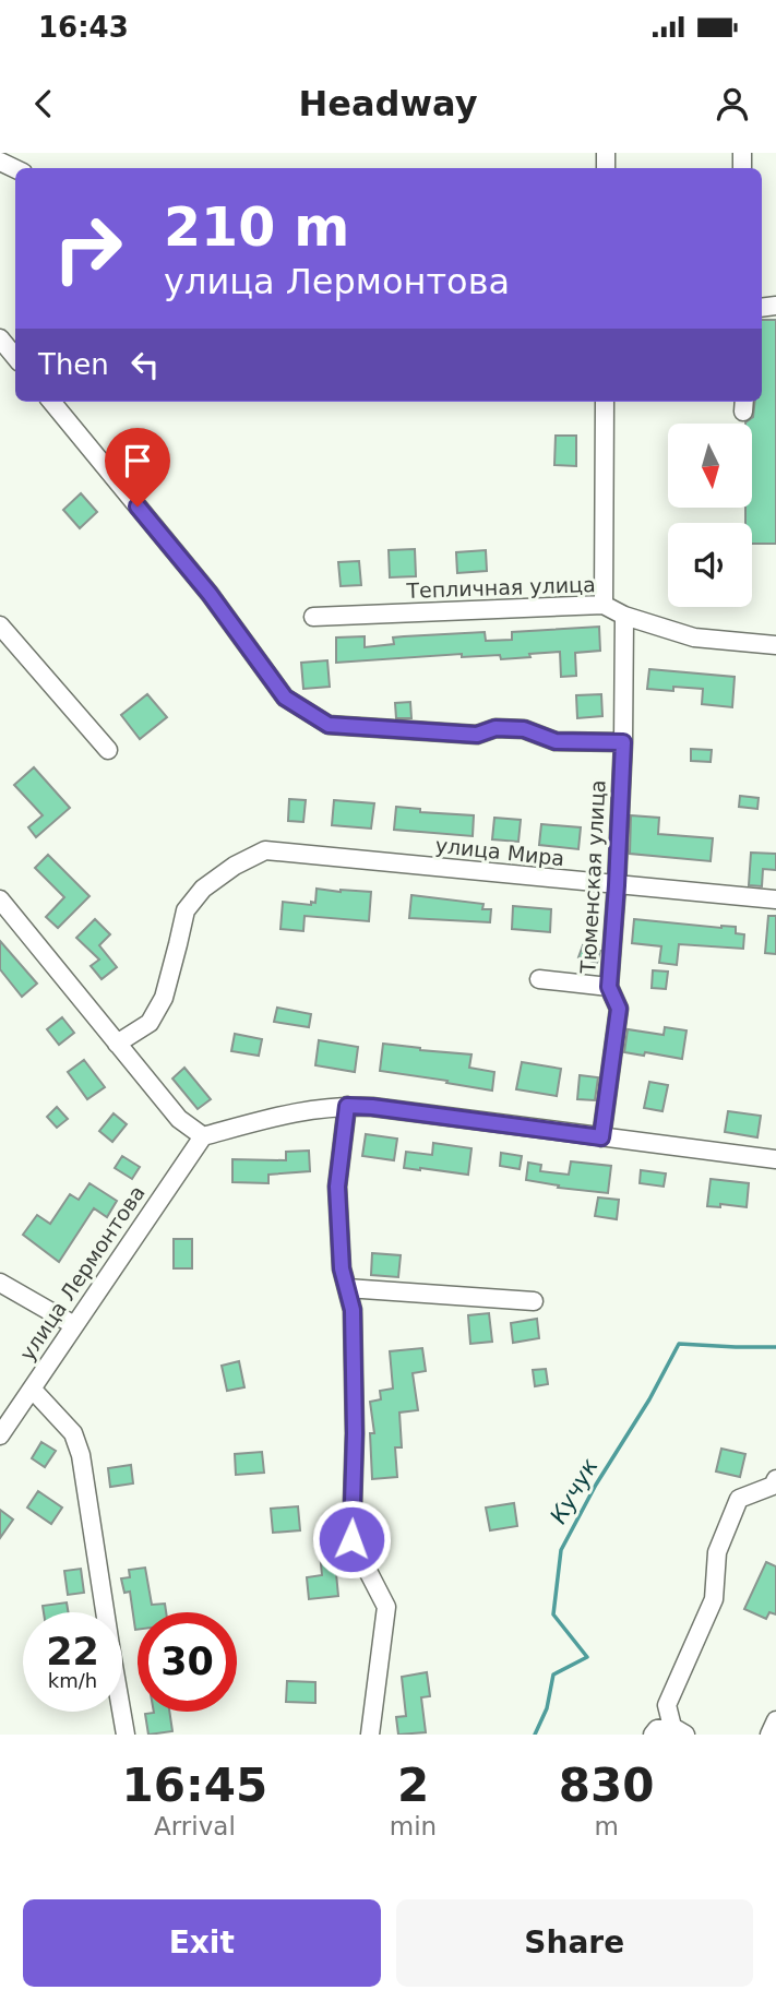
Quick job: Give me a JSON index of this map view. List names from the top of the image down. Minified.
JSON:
{"streets":{"street":["Тепличная улица","улица Мира","Тюменская улица","улица Лермонтова"]},"crossings":[["Тепличная улица","Тюменская улица"],["улица Мира","Тюменская улица"]],"water":["Кучук"],"north":"bottom","page":{"status":"16:43","header":"Headway","turn":["210 m","улица Лермонтова"],"then":"Then","speed":"22 km/h","limit":"30","eta":["16:45","Arrival","2","min","830","m"],"buttons":["Exit","Share"]}}
